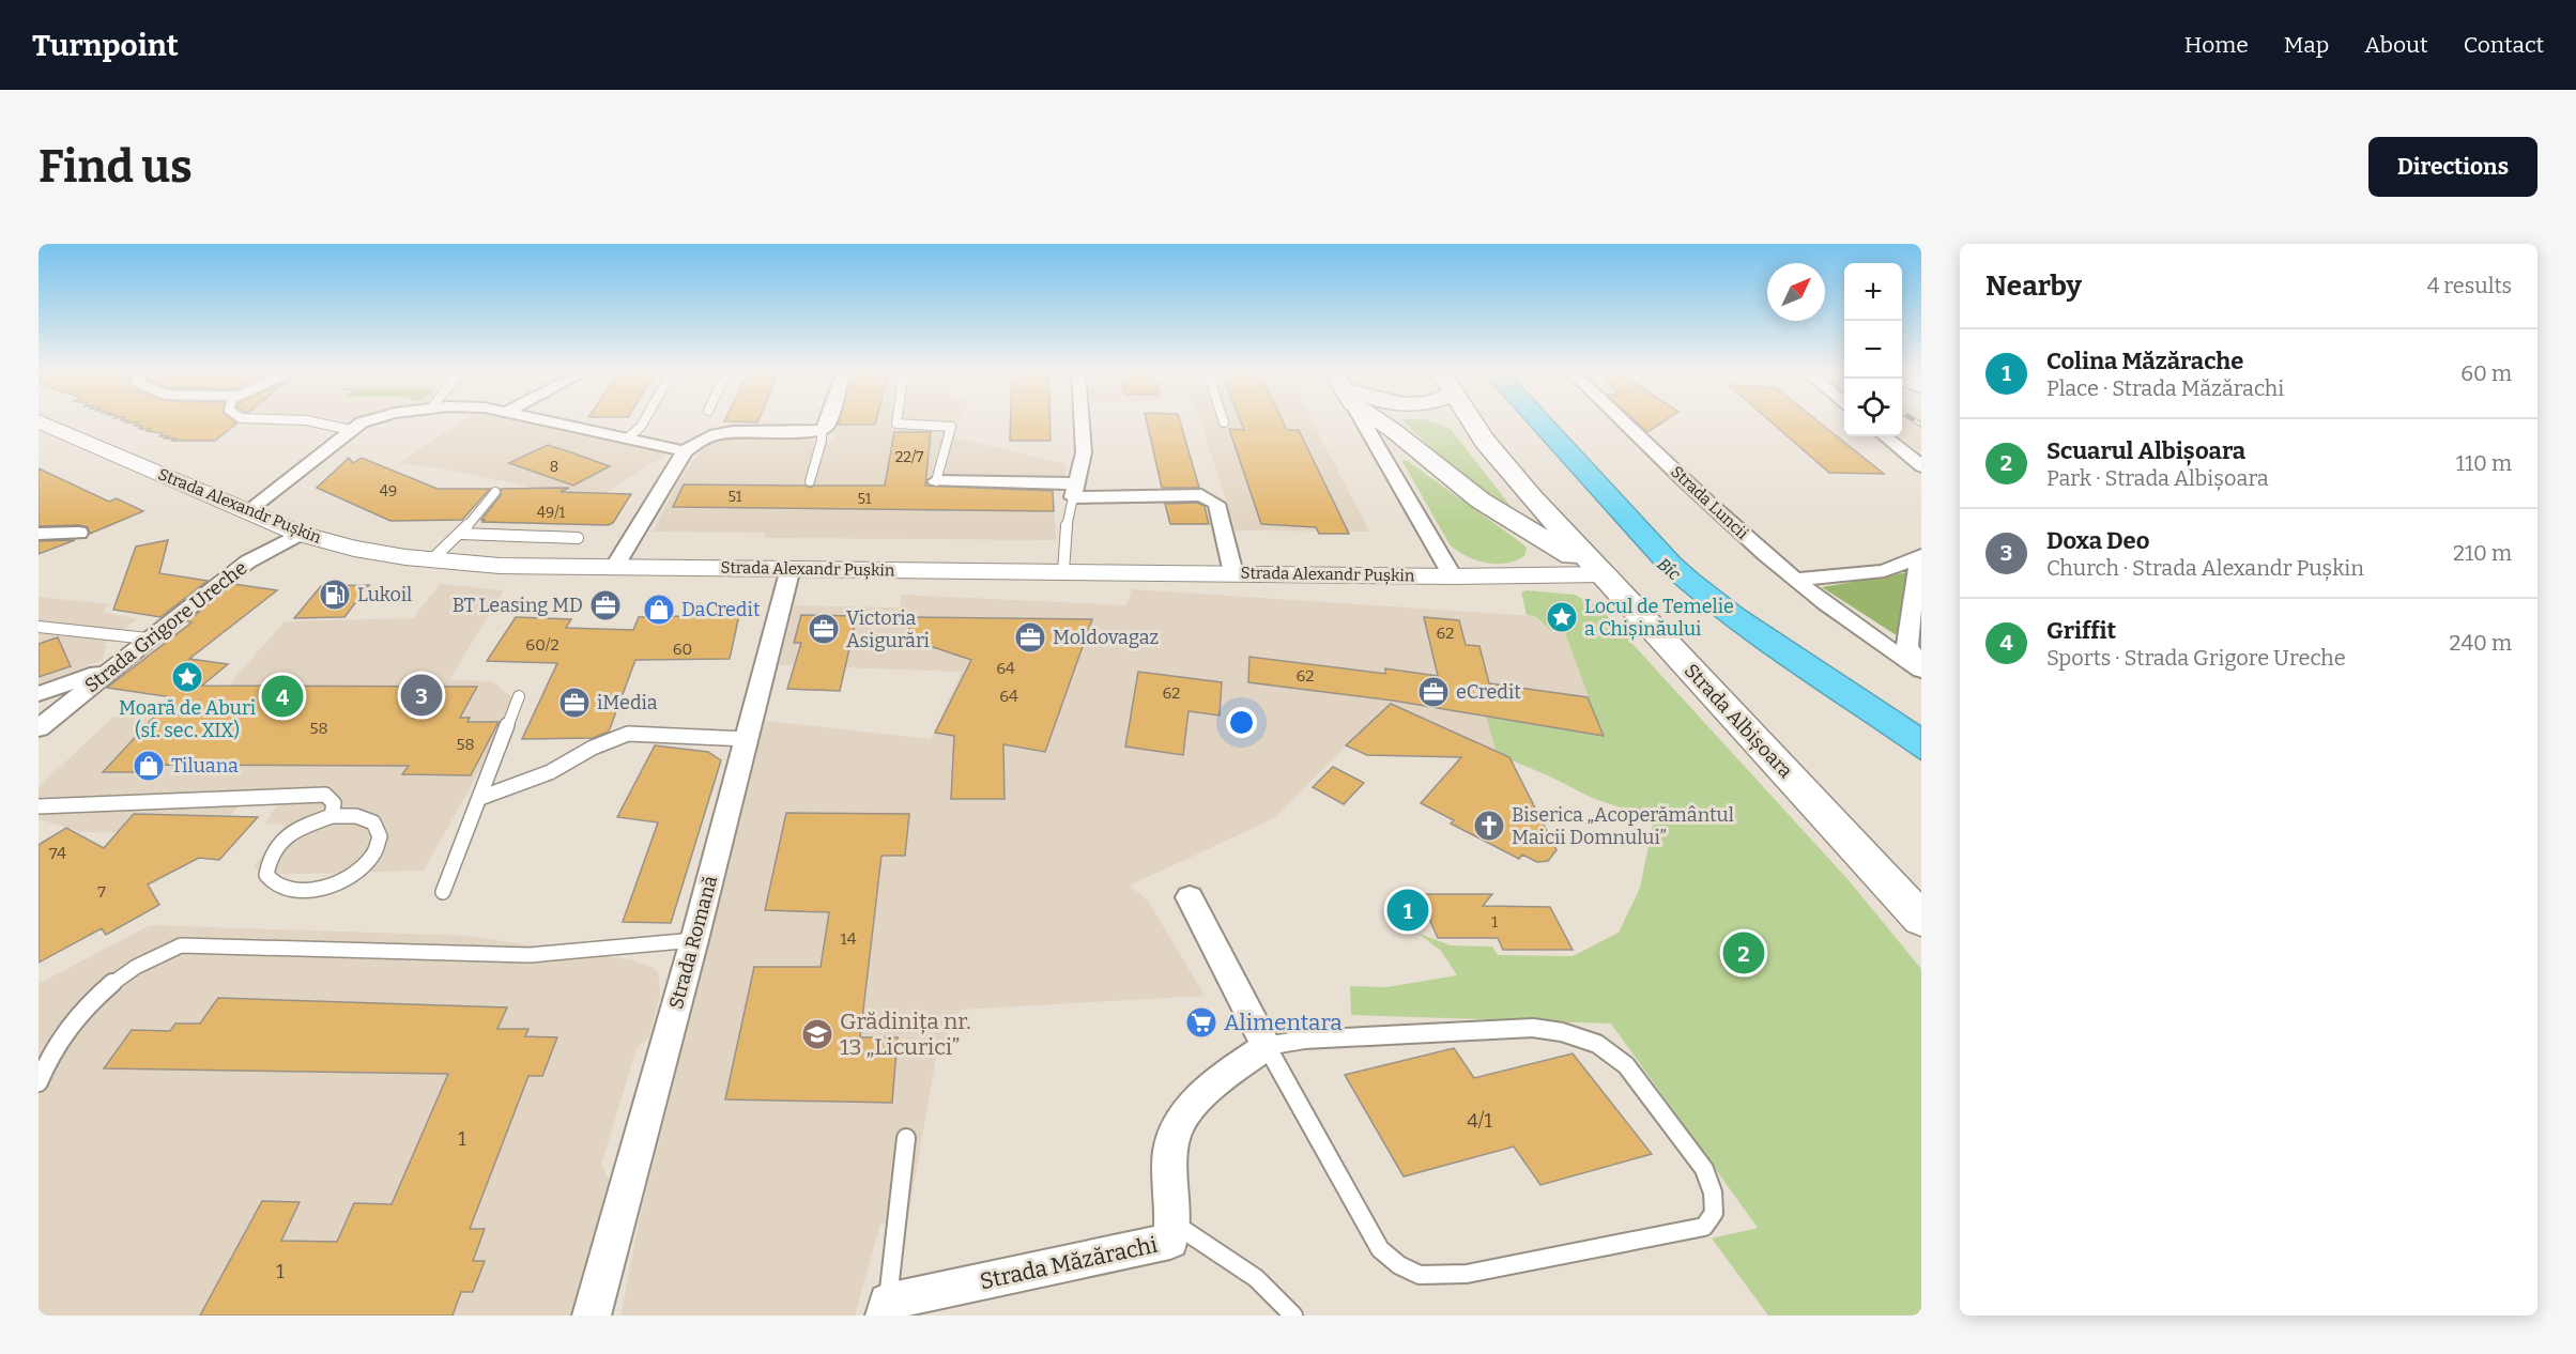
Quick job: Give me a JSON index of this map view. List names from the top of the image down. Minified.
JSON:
{"streets":{"main road":["Strada Alexandr Pușkin","Strada Albișoara"],"street":["Strada Luncii","Strada Grigore Ureche","Strada Romană","Strada Măzărachi"]},"crossings":[["Strada Alexandr Pușkin","Strada Grigore Ureche"],["Strada Alexandr Pușkin","Strada Albișoara"],["Strada Alexandr Pușkin","Strada Romană"]],"water":["Bîc"],"places":{"fuel station":["Lukoil"],"office":["BT Leasing MD","Victoria Asigurări","Moldovagaz","eCredit","iMedia"],"shop":["DaCredit","Tiluana"],"place":["Locul de Temelie a Chișinăului","Moară de Aburi (sf. sec. XIX)"],"church":["Biserica „Acoperământul Maicii Domnului”"],"supermarket":["Alimentara"],"school or university":["Grădinița nr. 13 „Licurici”"]},"house_numbers":["22/7","8","49","51","51","49/1","62","60/2","60","64","62","62","64","58","58","74","7","1","14","4/1","1","1"],"north":"top right","page":{"header":"Turnpoint","nav":["Home","Map","About","Contact"],"buttons":"Directions","title":"Find us","heading":["Nearby","4 results"],"map_buttons":["+","−"],"list":[{"mark":"1","name":"Colina Măzărache","note":"Place · Strada Măzărachi","value":"60 m"},{"mark":"2","name":"Scuarul Albișoara","note":"Park · Strada Albișoara","value":"110 m"},{"mark":"3","name":"Doxa Deo","note":"Church · Strada Alexandr Pușkin","value":"210 m"},{"mark":"4","name":"Griffit","note":"Sports · Strada Grigore Ureche","value":"240 m"}],"pins":["3","4","1","2"]}}
